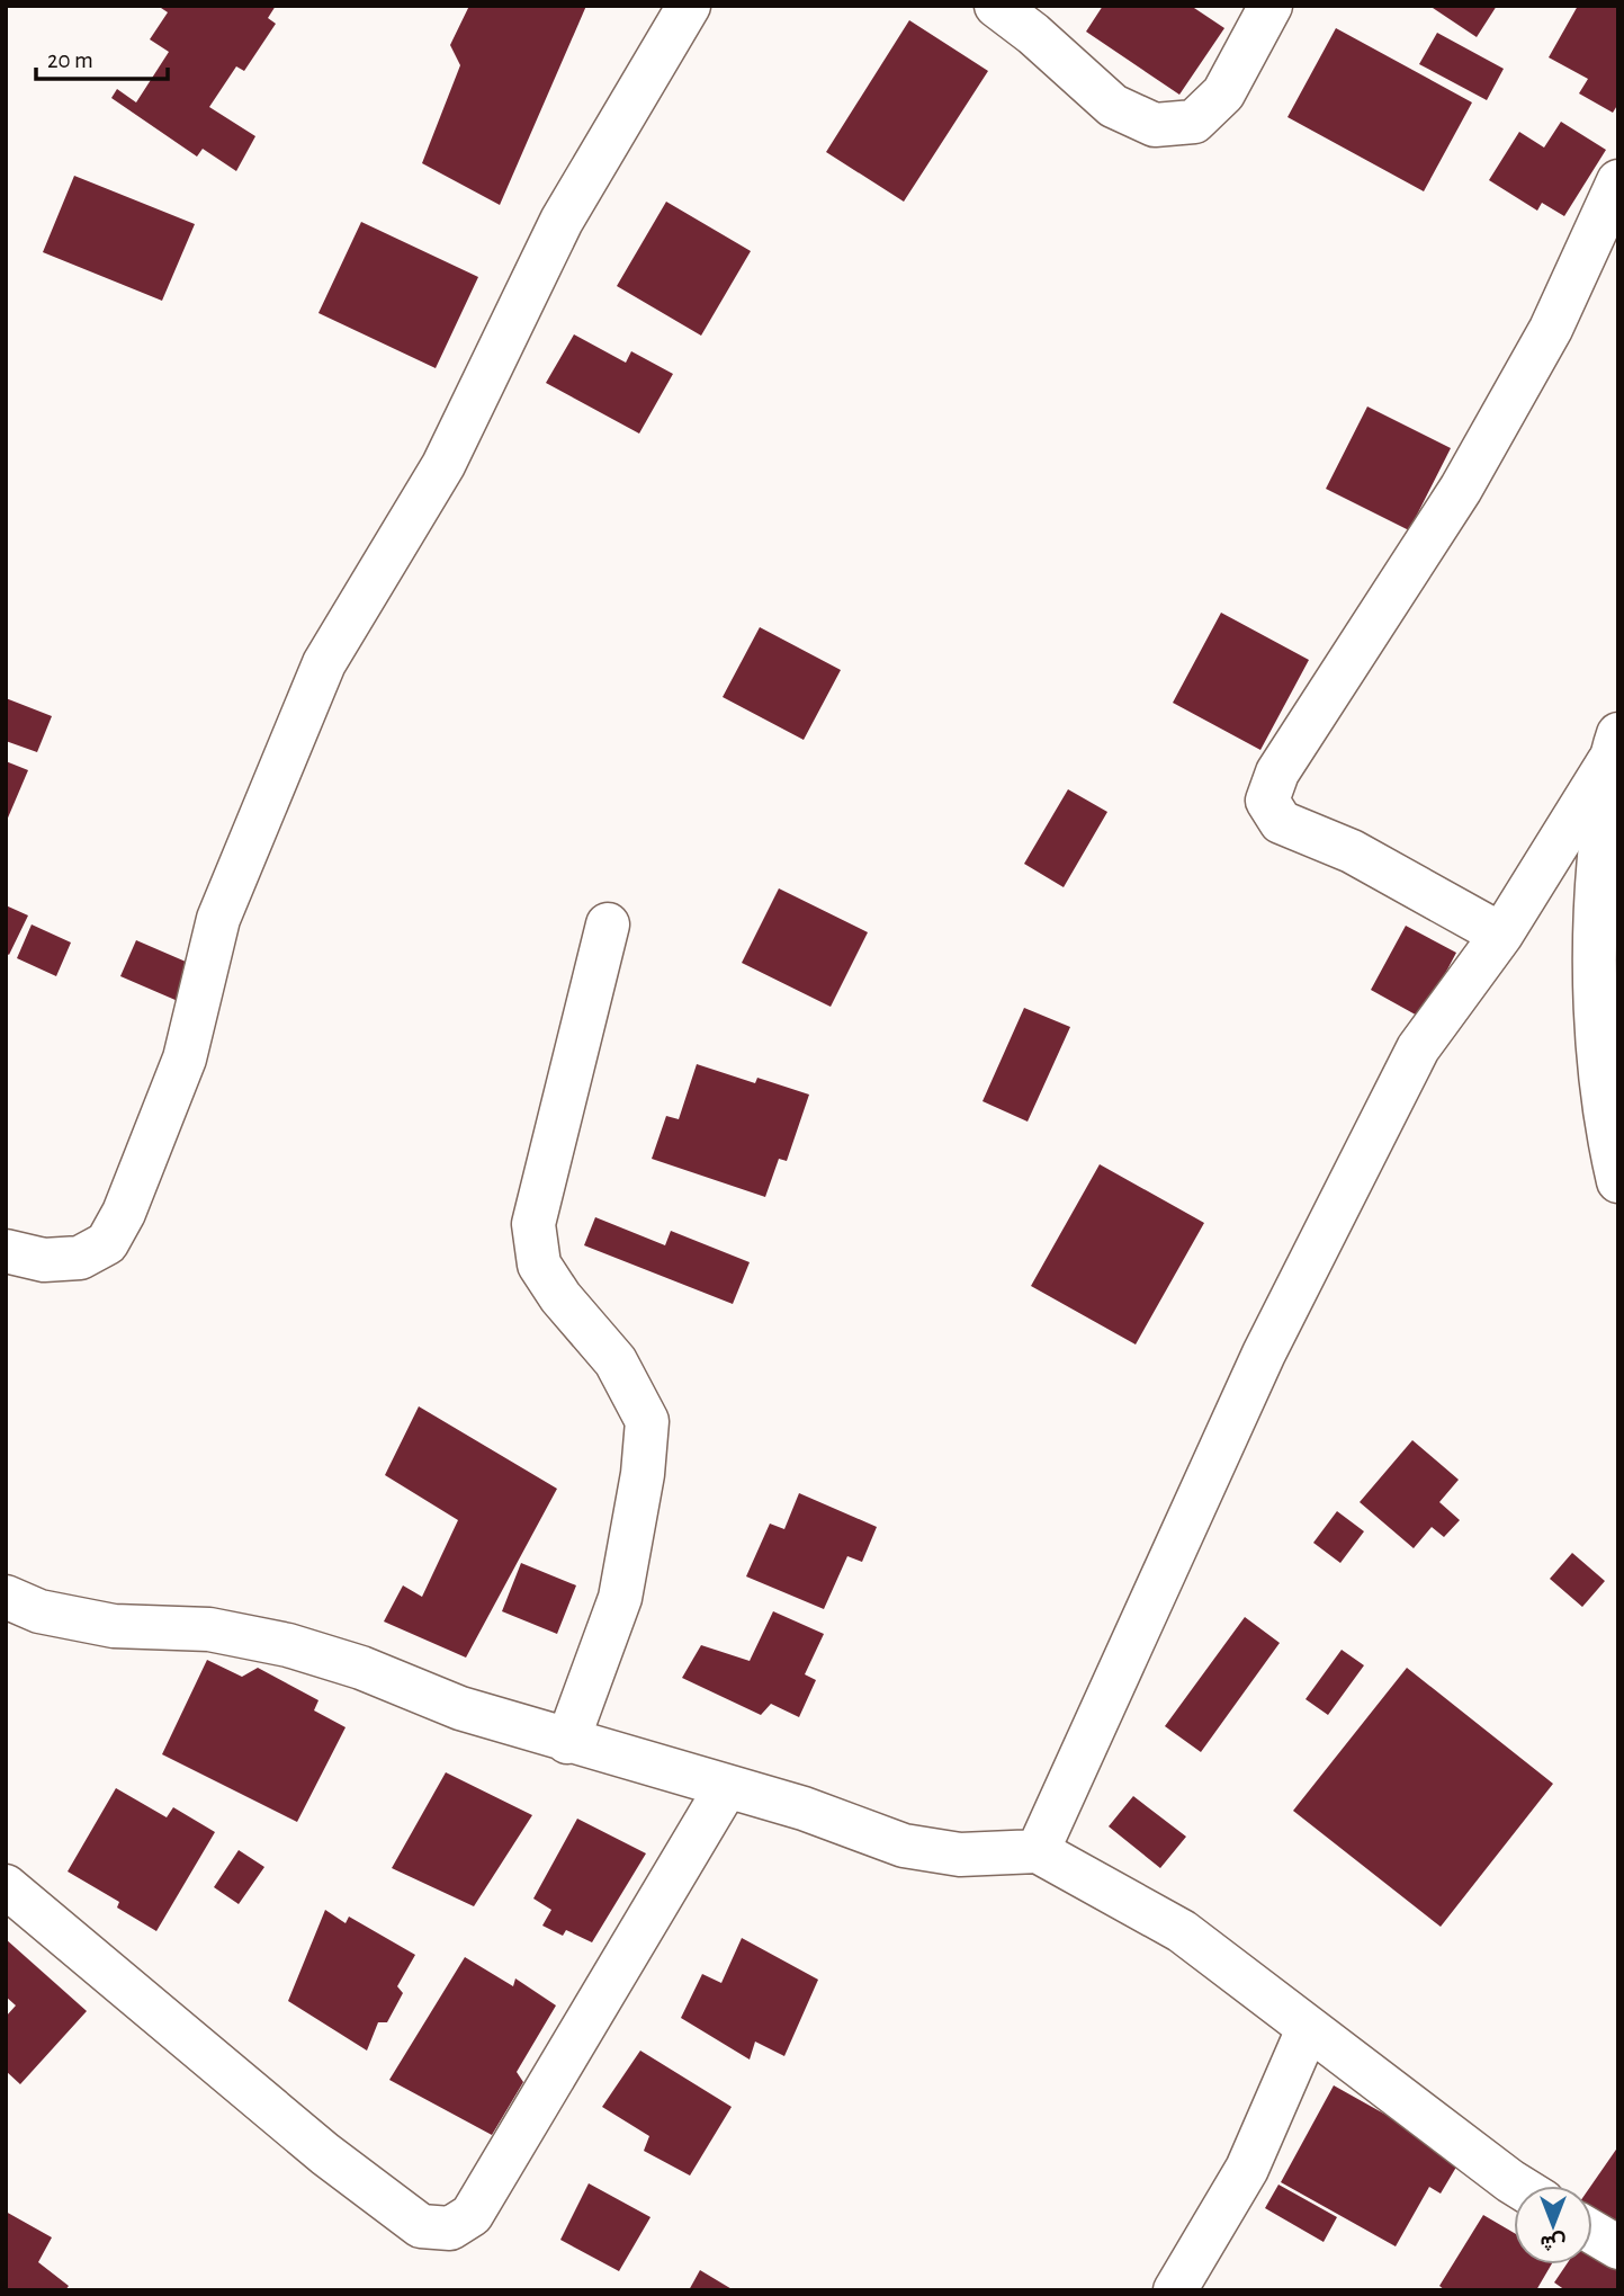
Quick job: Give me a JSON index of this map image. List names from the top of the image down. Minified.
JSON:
{"scale_bar":"20 m","north":"bottom"}
